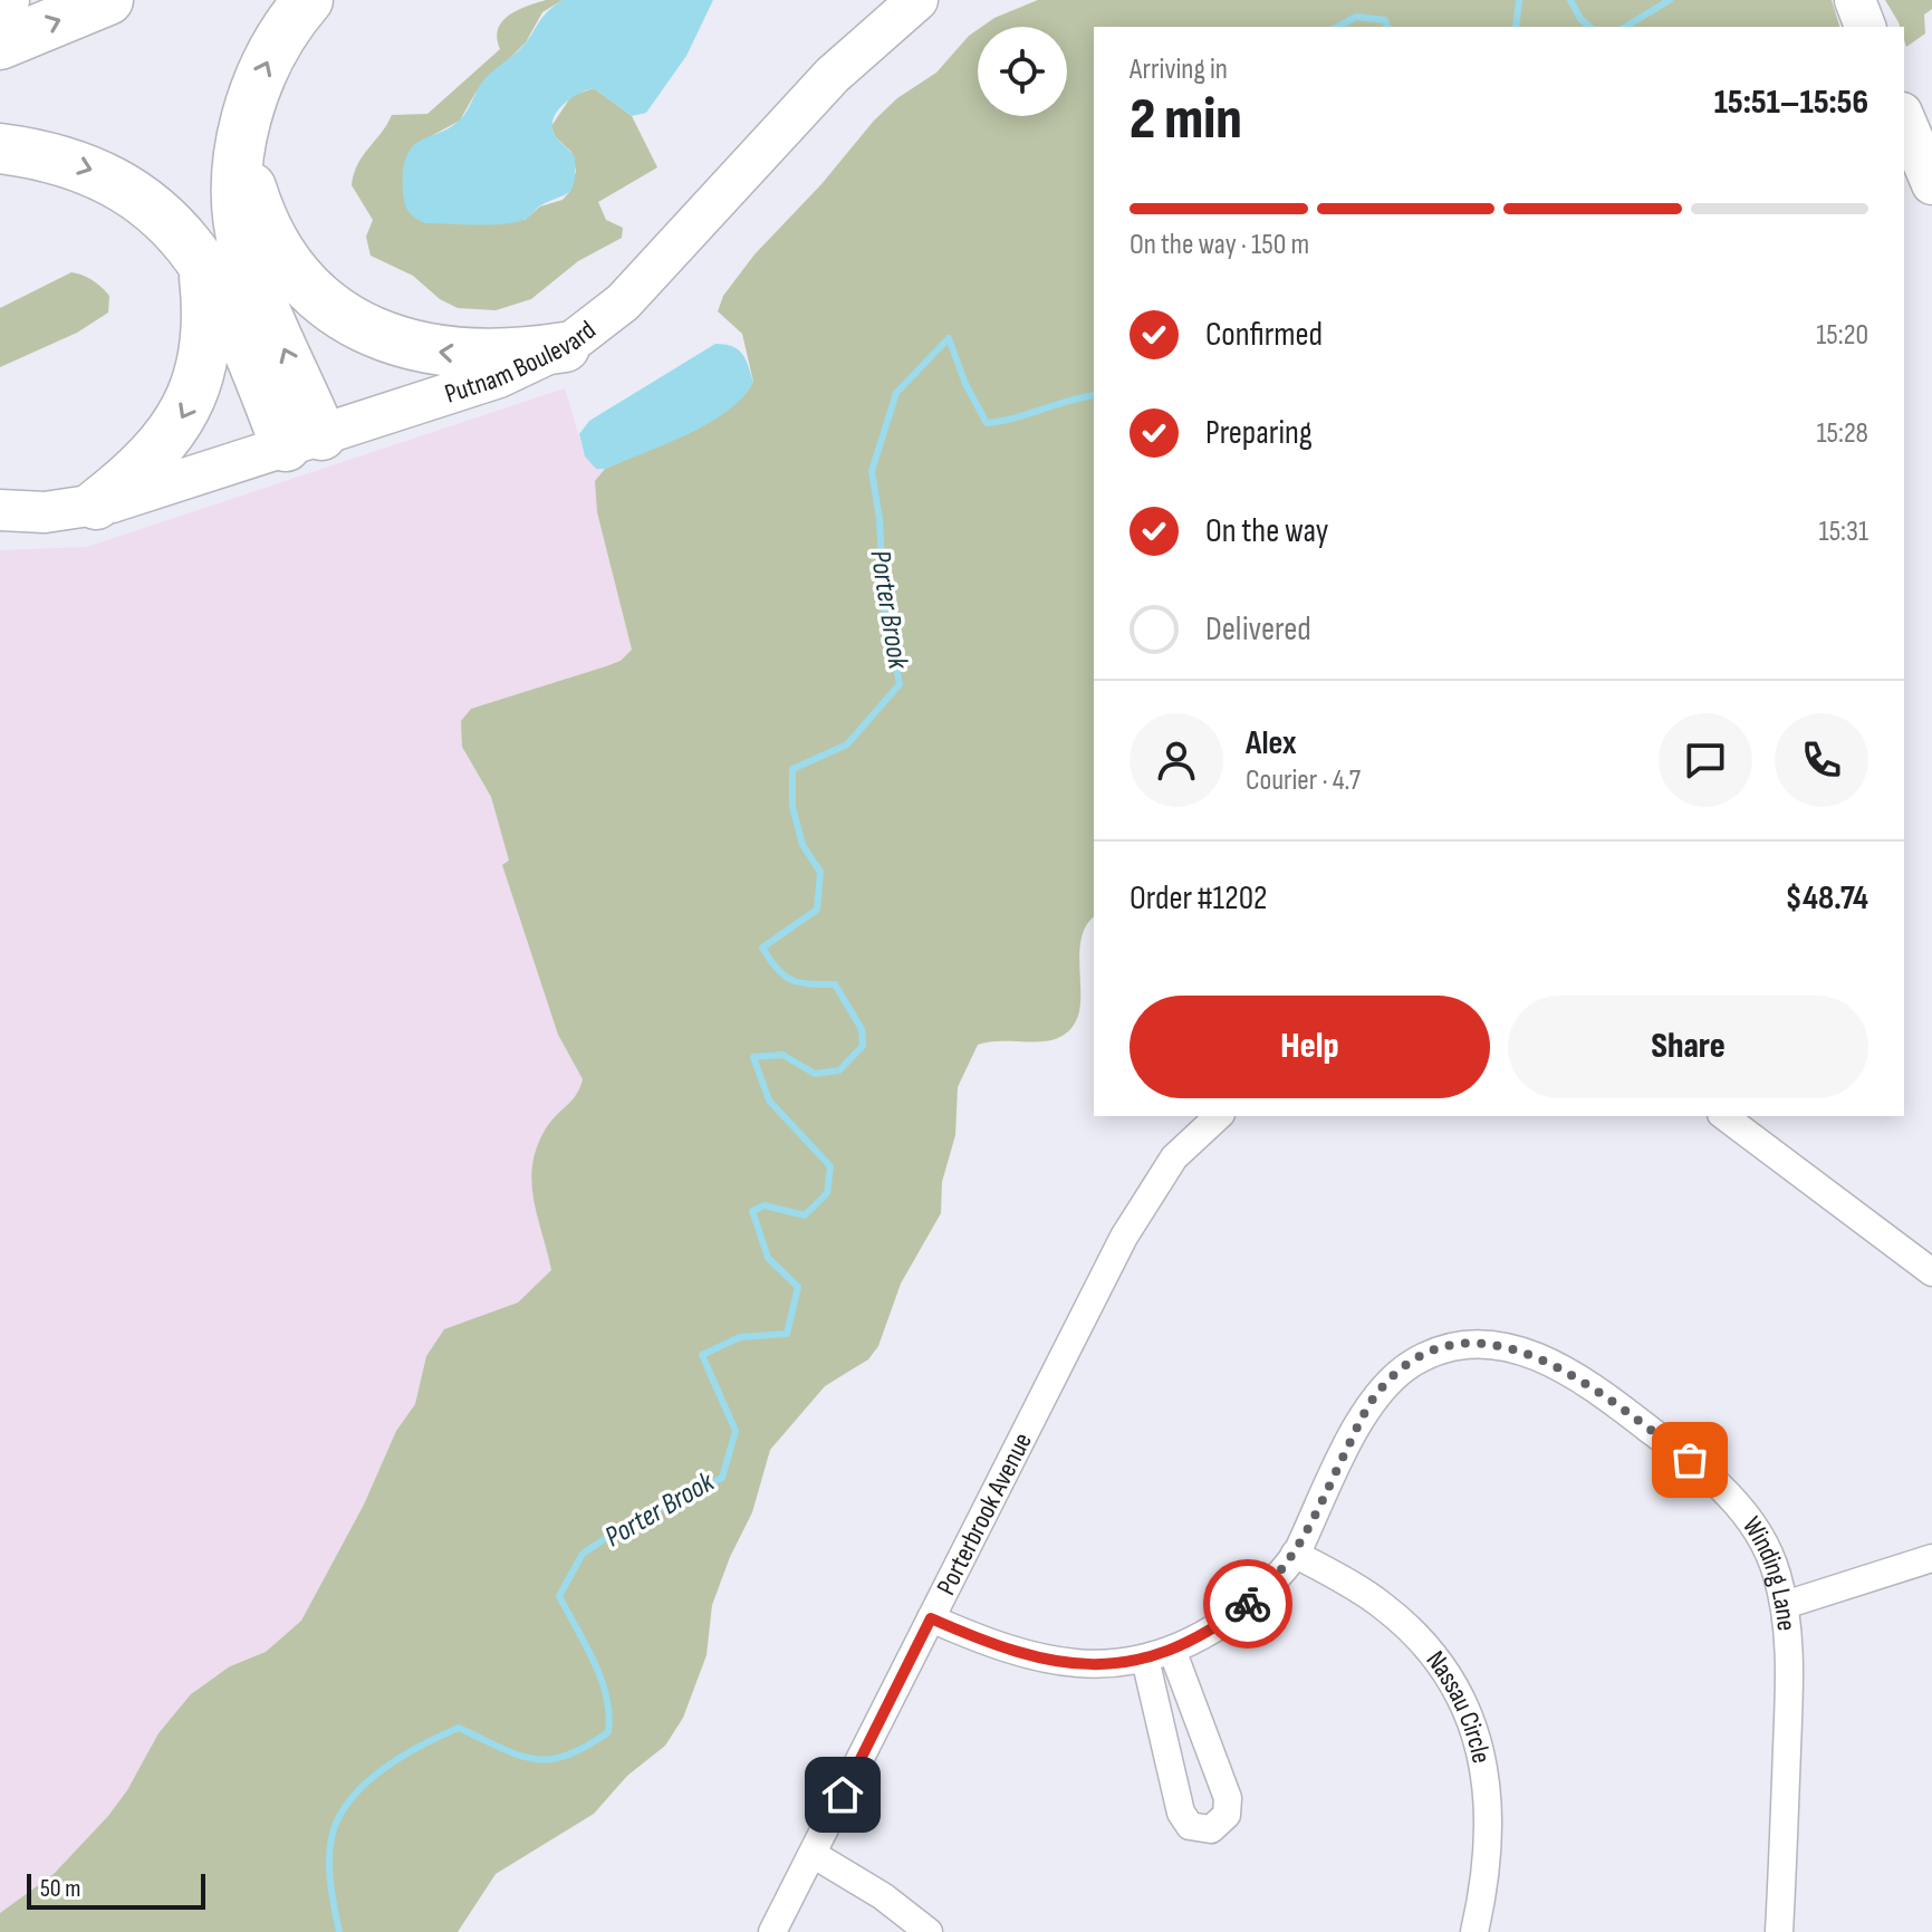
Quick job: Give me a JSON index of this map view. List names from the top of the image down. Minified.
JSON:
{"streets":{"street":["Putnam Boulevard","Porterbrook Avenue","Winding Lane","Nassau Circle"]},"crossings":[["Porterbrook Avenue","Winding Lane"],["Winding Lane","Nassau Circle"]],"water":["Porter Brook"],"scale_bar":"50 m","page":{"heading":["2 min","Arriving in","15:51–15:56"],"panel":["Alex","Courier · 4.7","Order #1202","$48.74"],"bar":"On the way · 150 m","list":[["Confirmed","15:20"],["Preparing","15:28"],["On the way","15:31"],"Delivered"],"buttons":["Help","Share"],"scale":"50 m"}}
